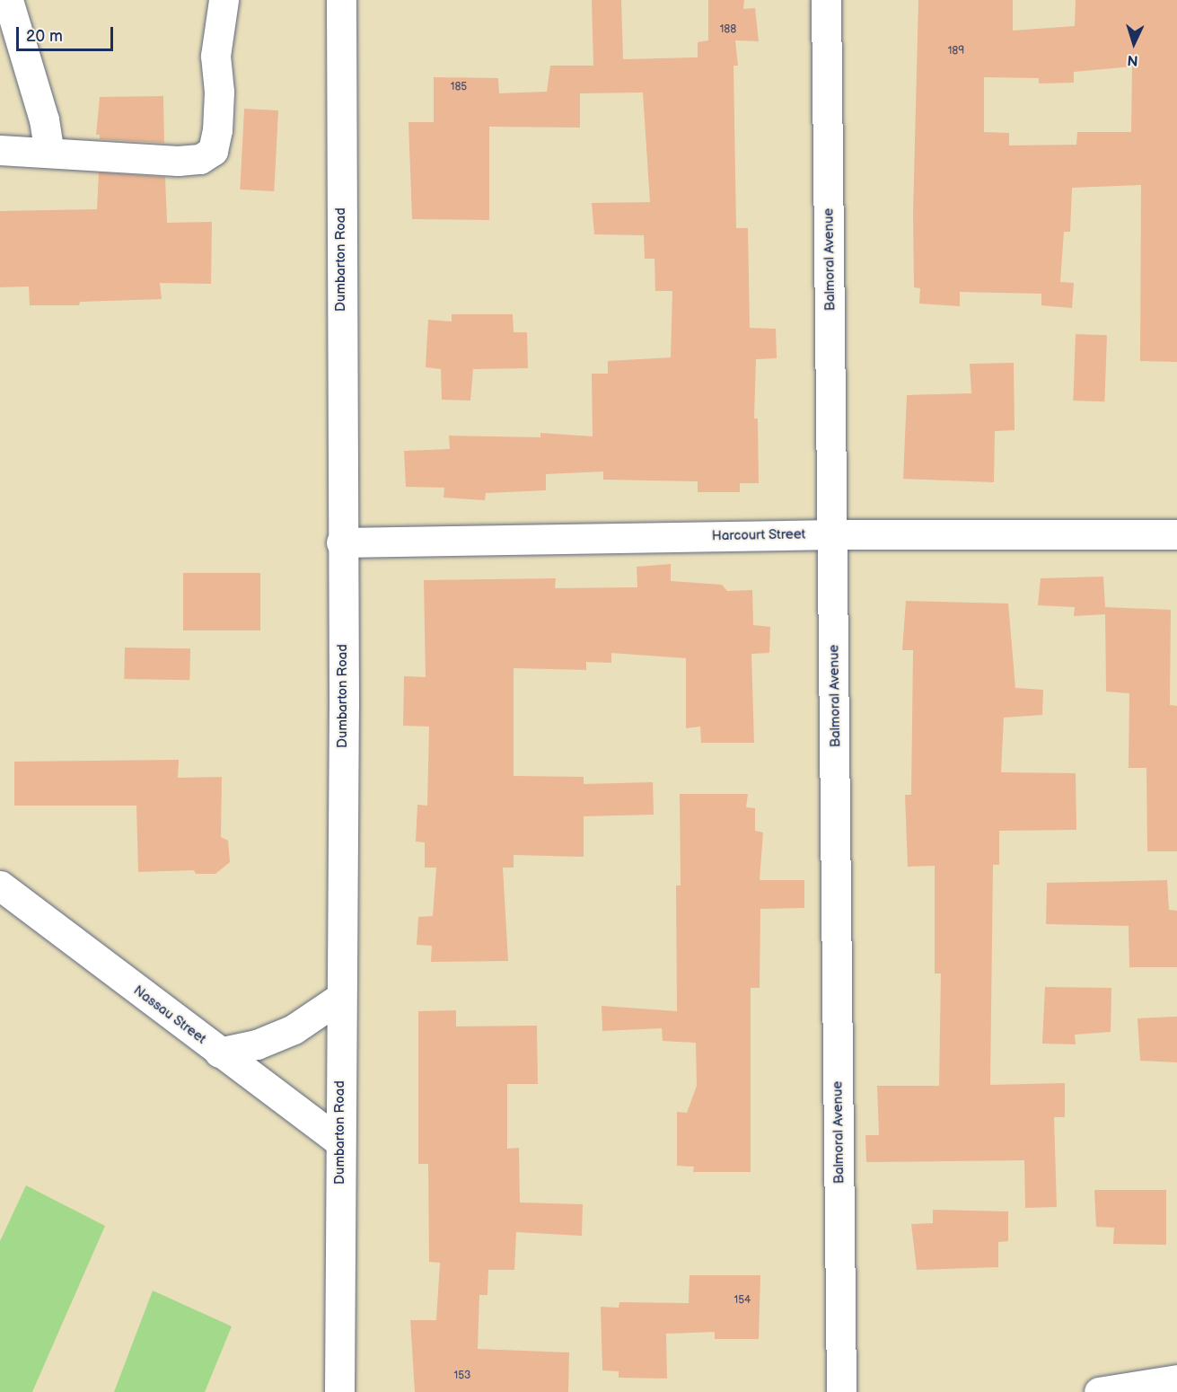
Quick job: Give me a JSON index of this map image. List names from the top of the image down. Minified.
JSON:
{"streets":{"street":["Dumbarton Road","Balmoral Avenue","Harcourt Street","Nassau Street"]},"crossings":[["Dumbarton Road","Harcourt Street"],["Dumbarton Road","Nassau Street"],["Balmoral Avenue","Harcourt Street"]],"house_numbers":["188","189","185","154","153"],"scale_bar":"20 m","north":"bottom"}
